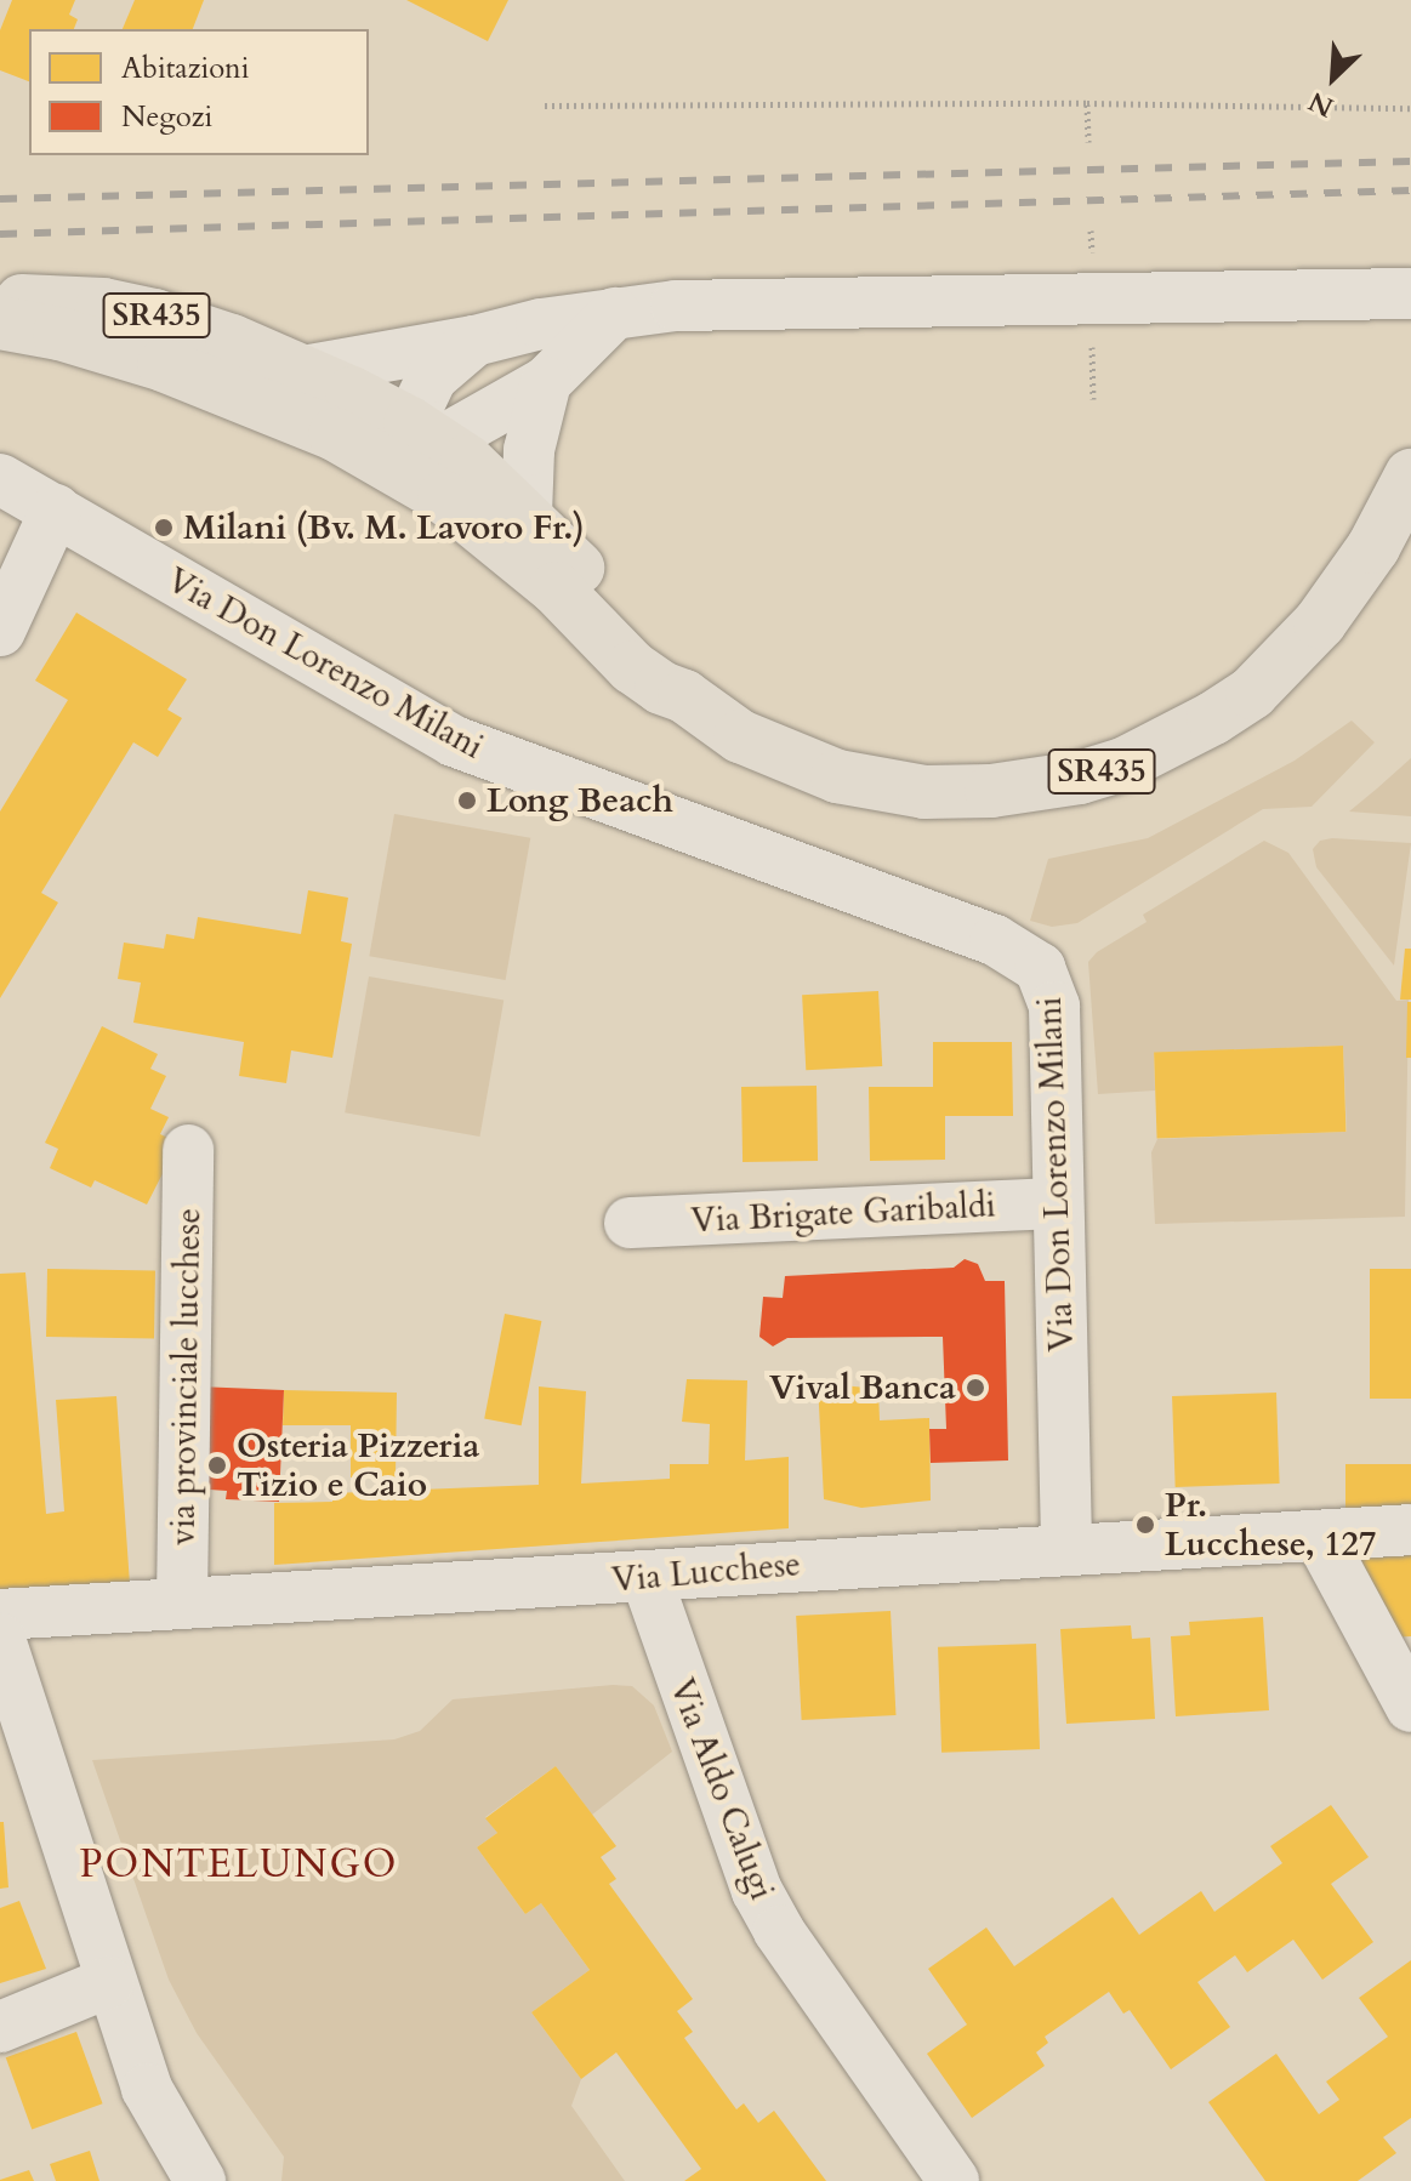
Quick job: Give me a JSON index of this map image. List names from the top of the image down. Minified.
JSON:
{"streets":{"main road":["SR435"],"street":["Via Don Lorenzo Milani","Via Brigate Garibaldi","via provinciale lucchese","Via Lucchese","Via Aldo Calugi"]},"crossings":[["Via Don Lorenzo Milani","Via Brigate Garibaldi"],["Via Don Lorenzo Milani","Via Lucchese"],["via provinciale lucchese","Via Lucchese"],["Via Lucchese","Via Aldo Calugi"]],"districts":["PONTELUNGO"],"places":["Milani (Bv. M. Lavoro Fr.)","Long Beach","Vival Banca","Osteria Pizzeria Tizio e Caio","Pr. Lucchese, 127"],"legend":["Abitazioni","Negozi"],"north":"bottom left"}
